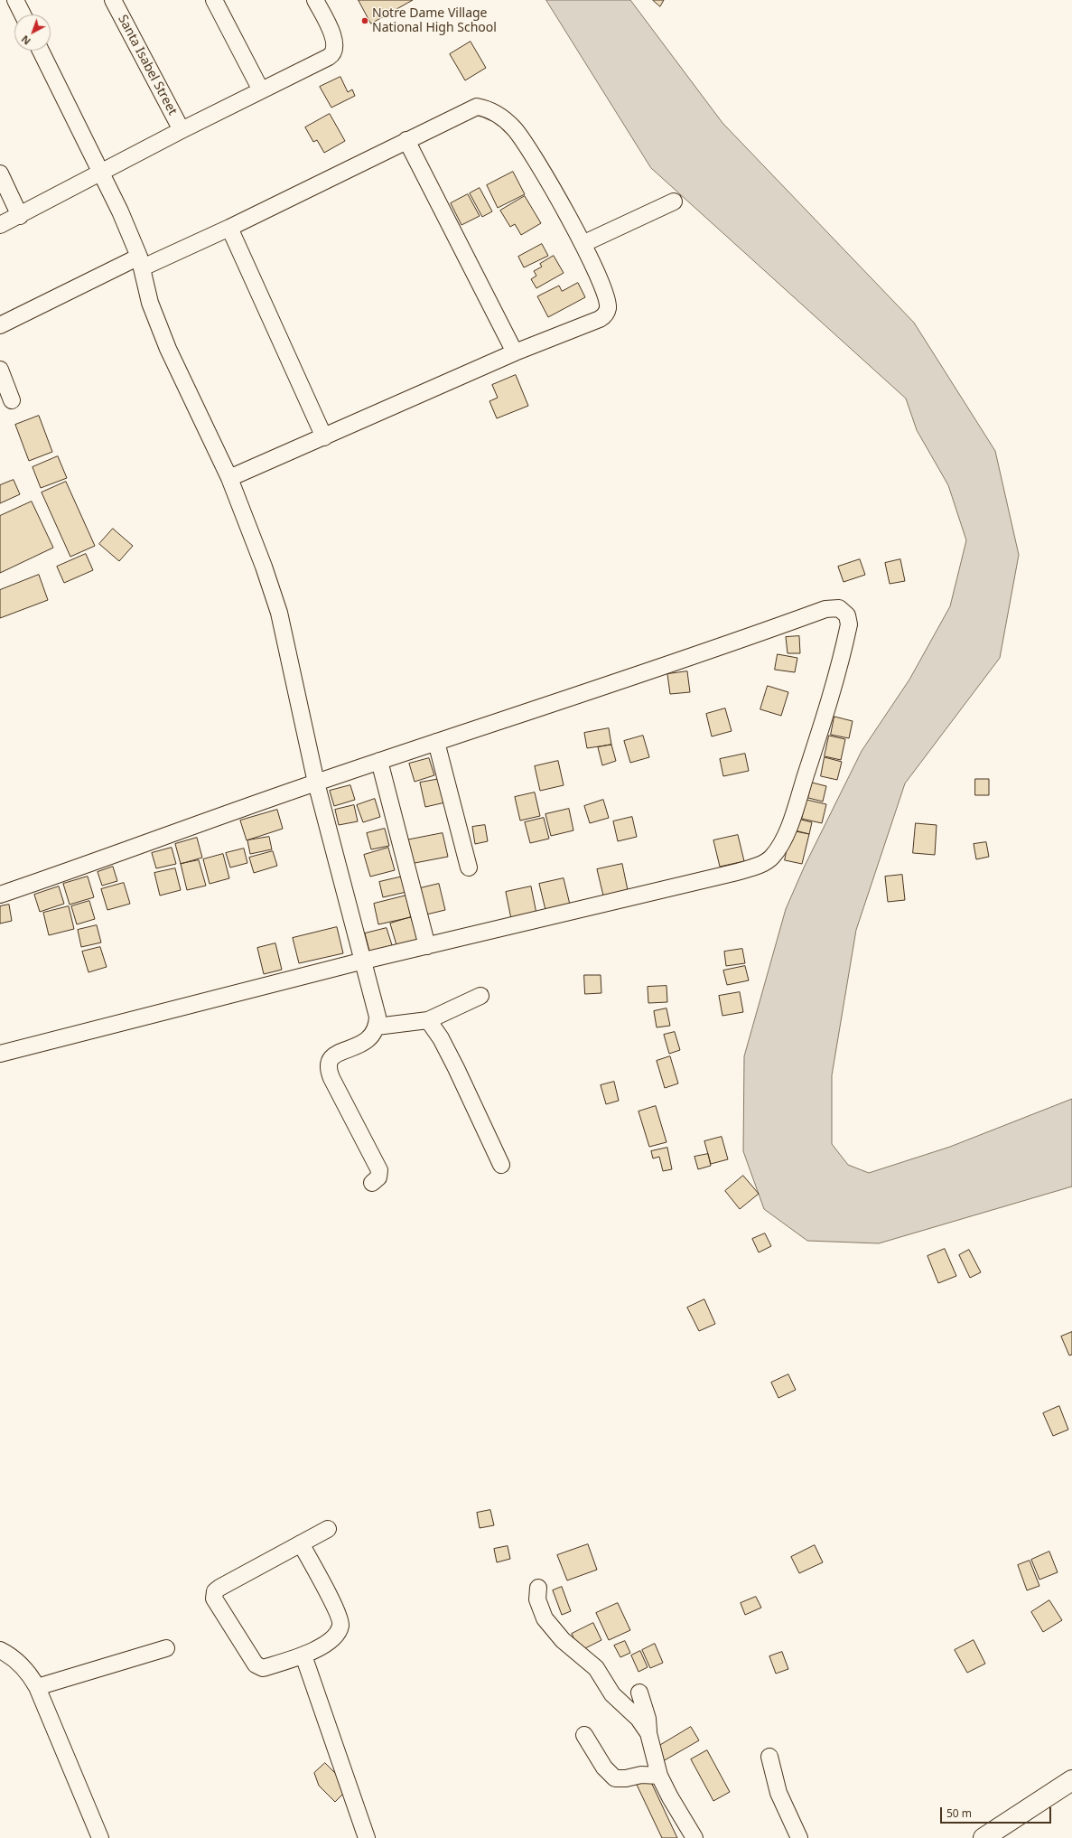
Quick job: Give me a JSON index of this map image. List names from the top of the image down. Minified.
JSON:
{"streets":{"street":["Santa Isabel Street"]},"places":["Notre Dame Village National High School"],"scale_bar":"50 m","north":"bottom left"}
